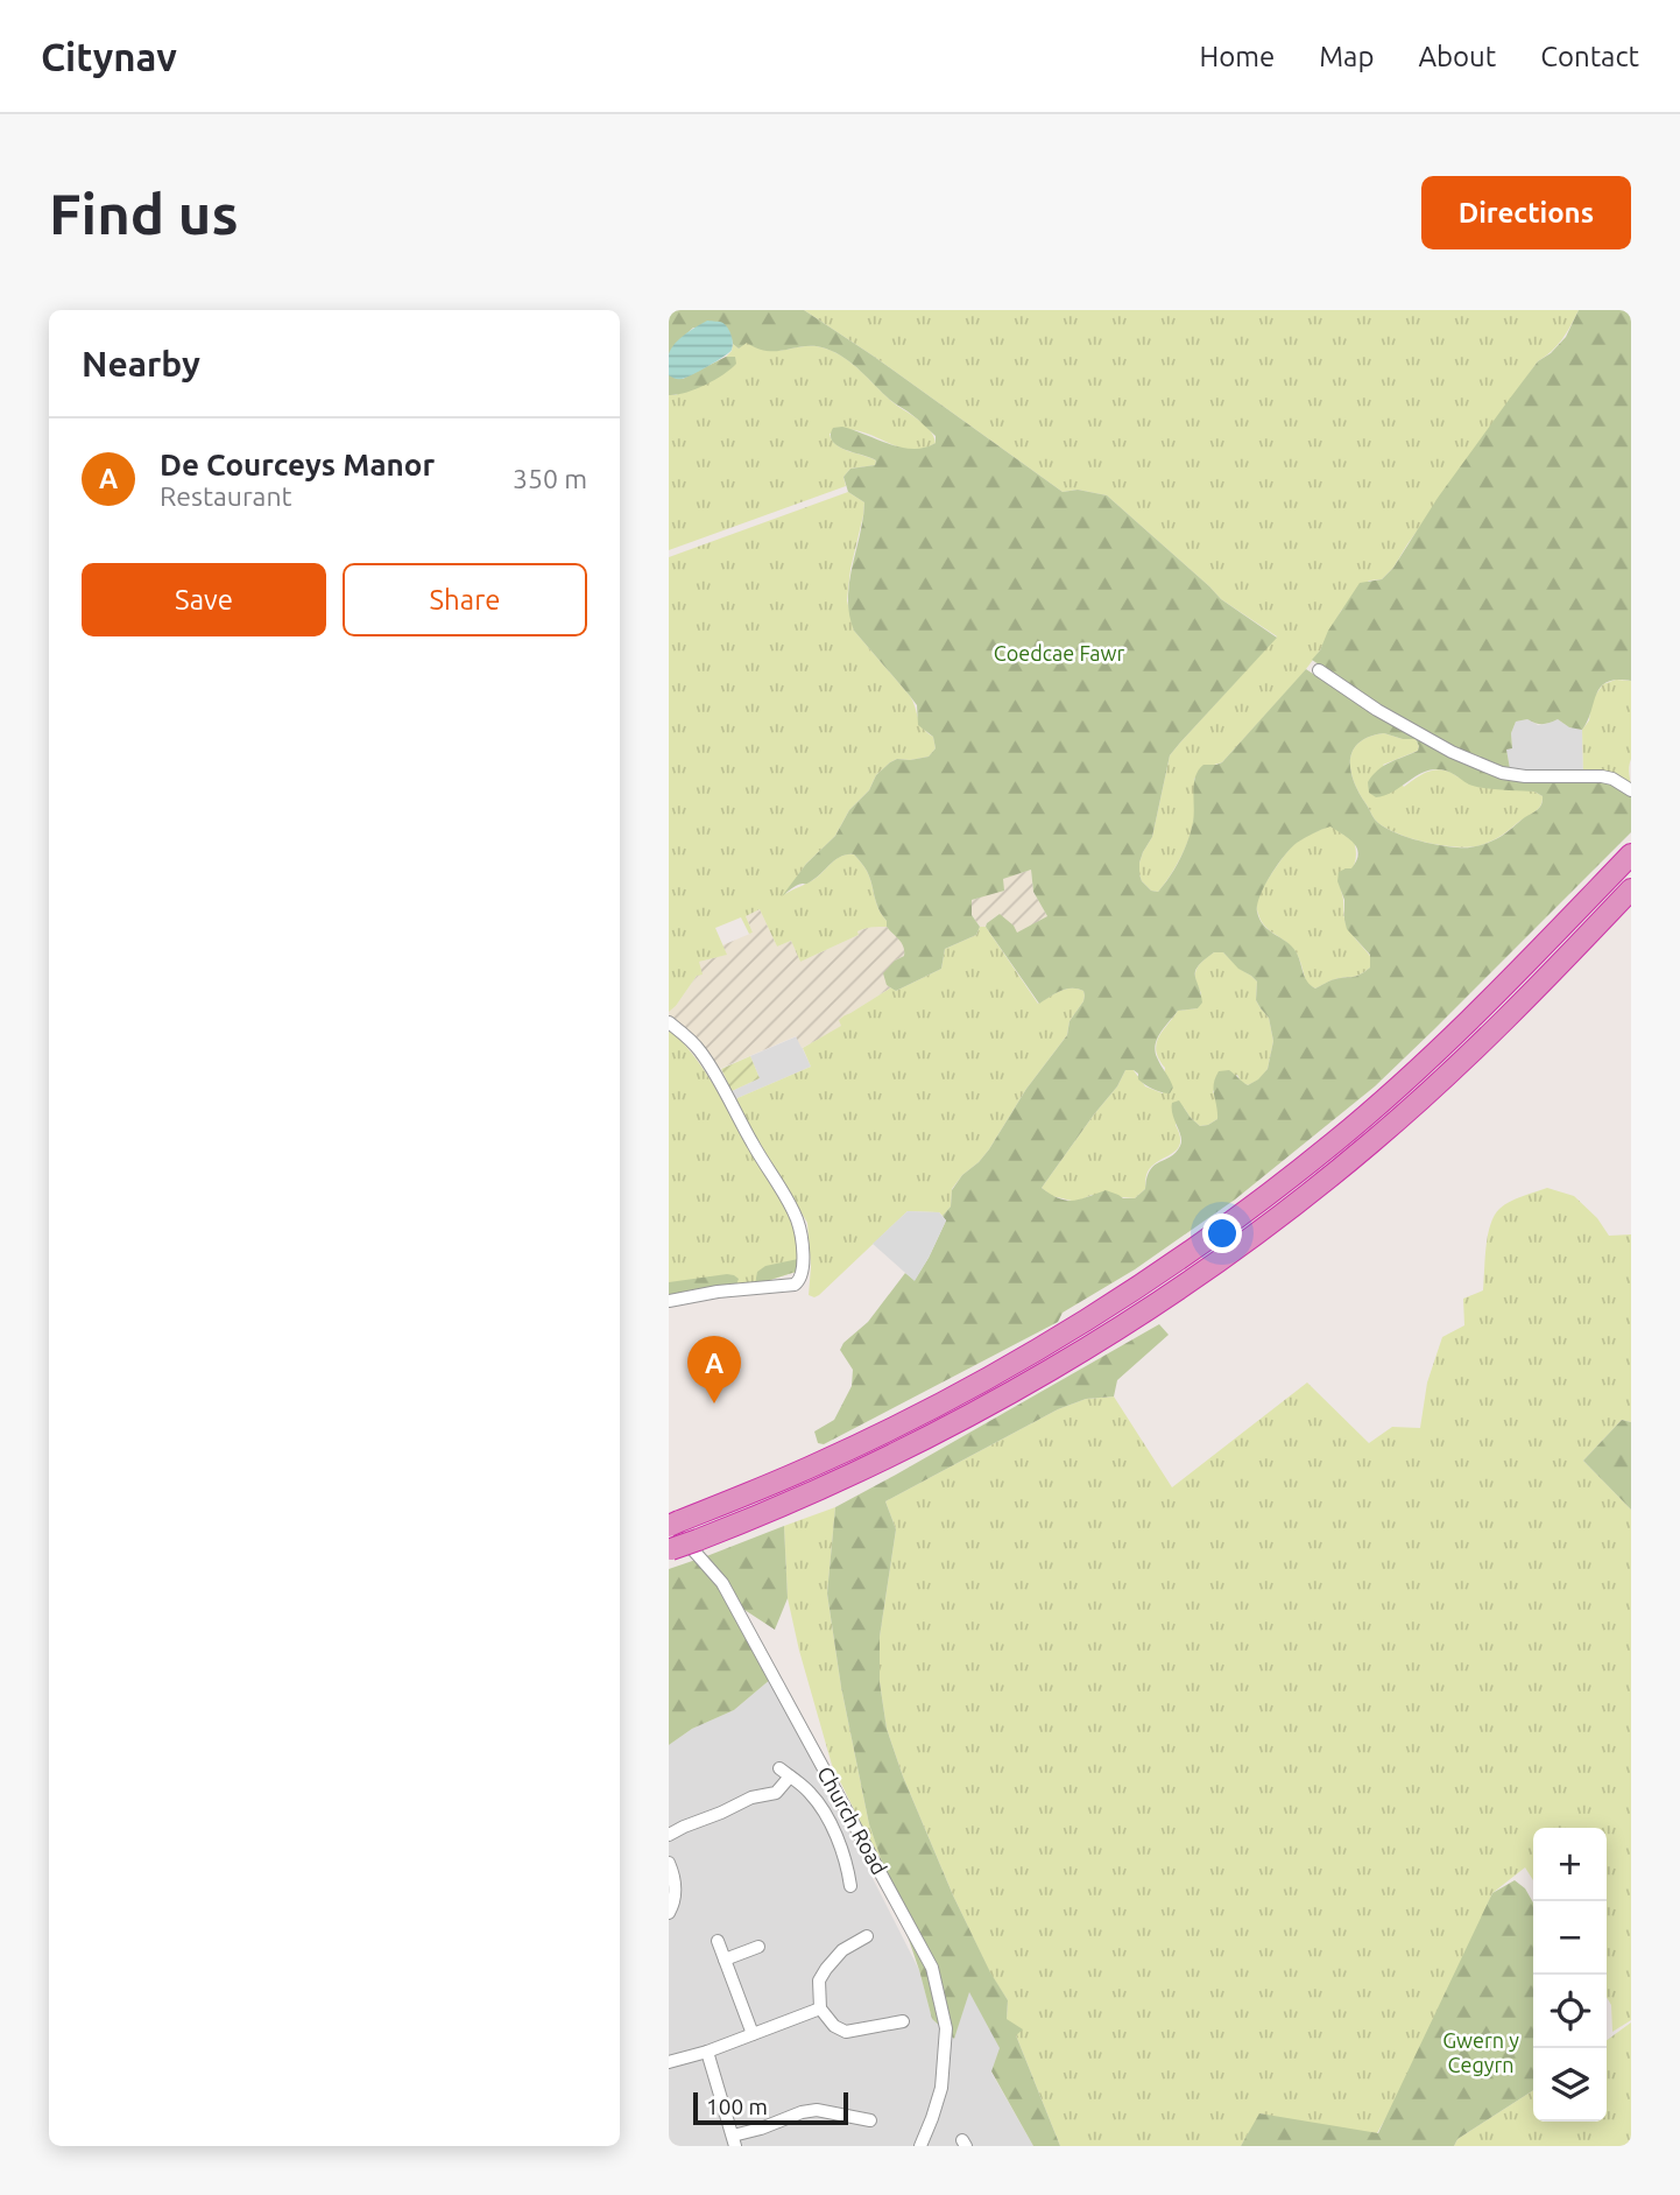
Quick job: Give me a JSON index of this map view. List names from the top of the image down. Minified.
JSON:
{"streets":{"street":["Church Road"]},"parks":["Coedcae Fawr","Gwern y Cegyrn"],"scale_bar":"100 m","page":{"header":"Citynav","nav":["Home","Map","About","Contact"],"buttons":["Directions",["Save","Share"]],"title":"Find us","heading":"Nearby","list":[{"mark":"A","name":"De Courceys Manor","note":"Restaurant","value":"350 m"}],"pins":"A","map_buttons":["+","−"],"scale":"100 m"}}
